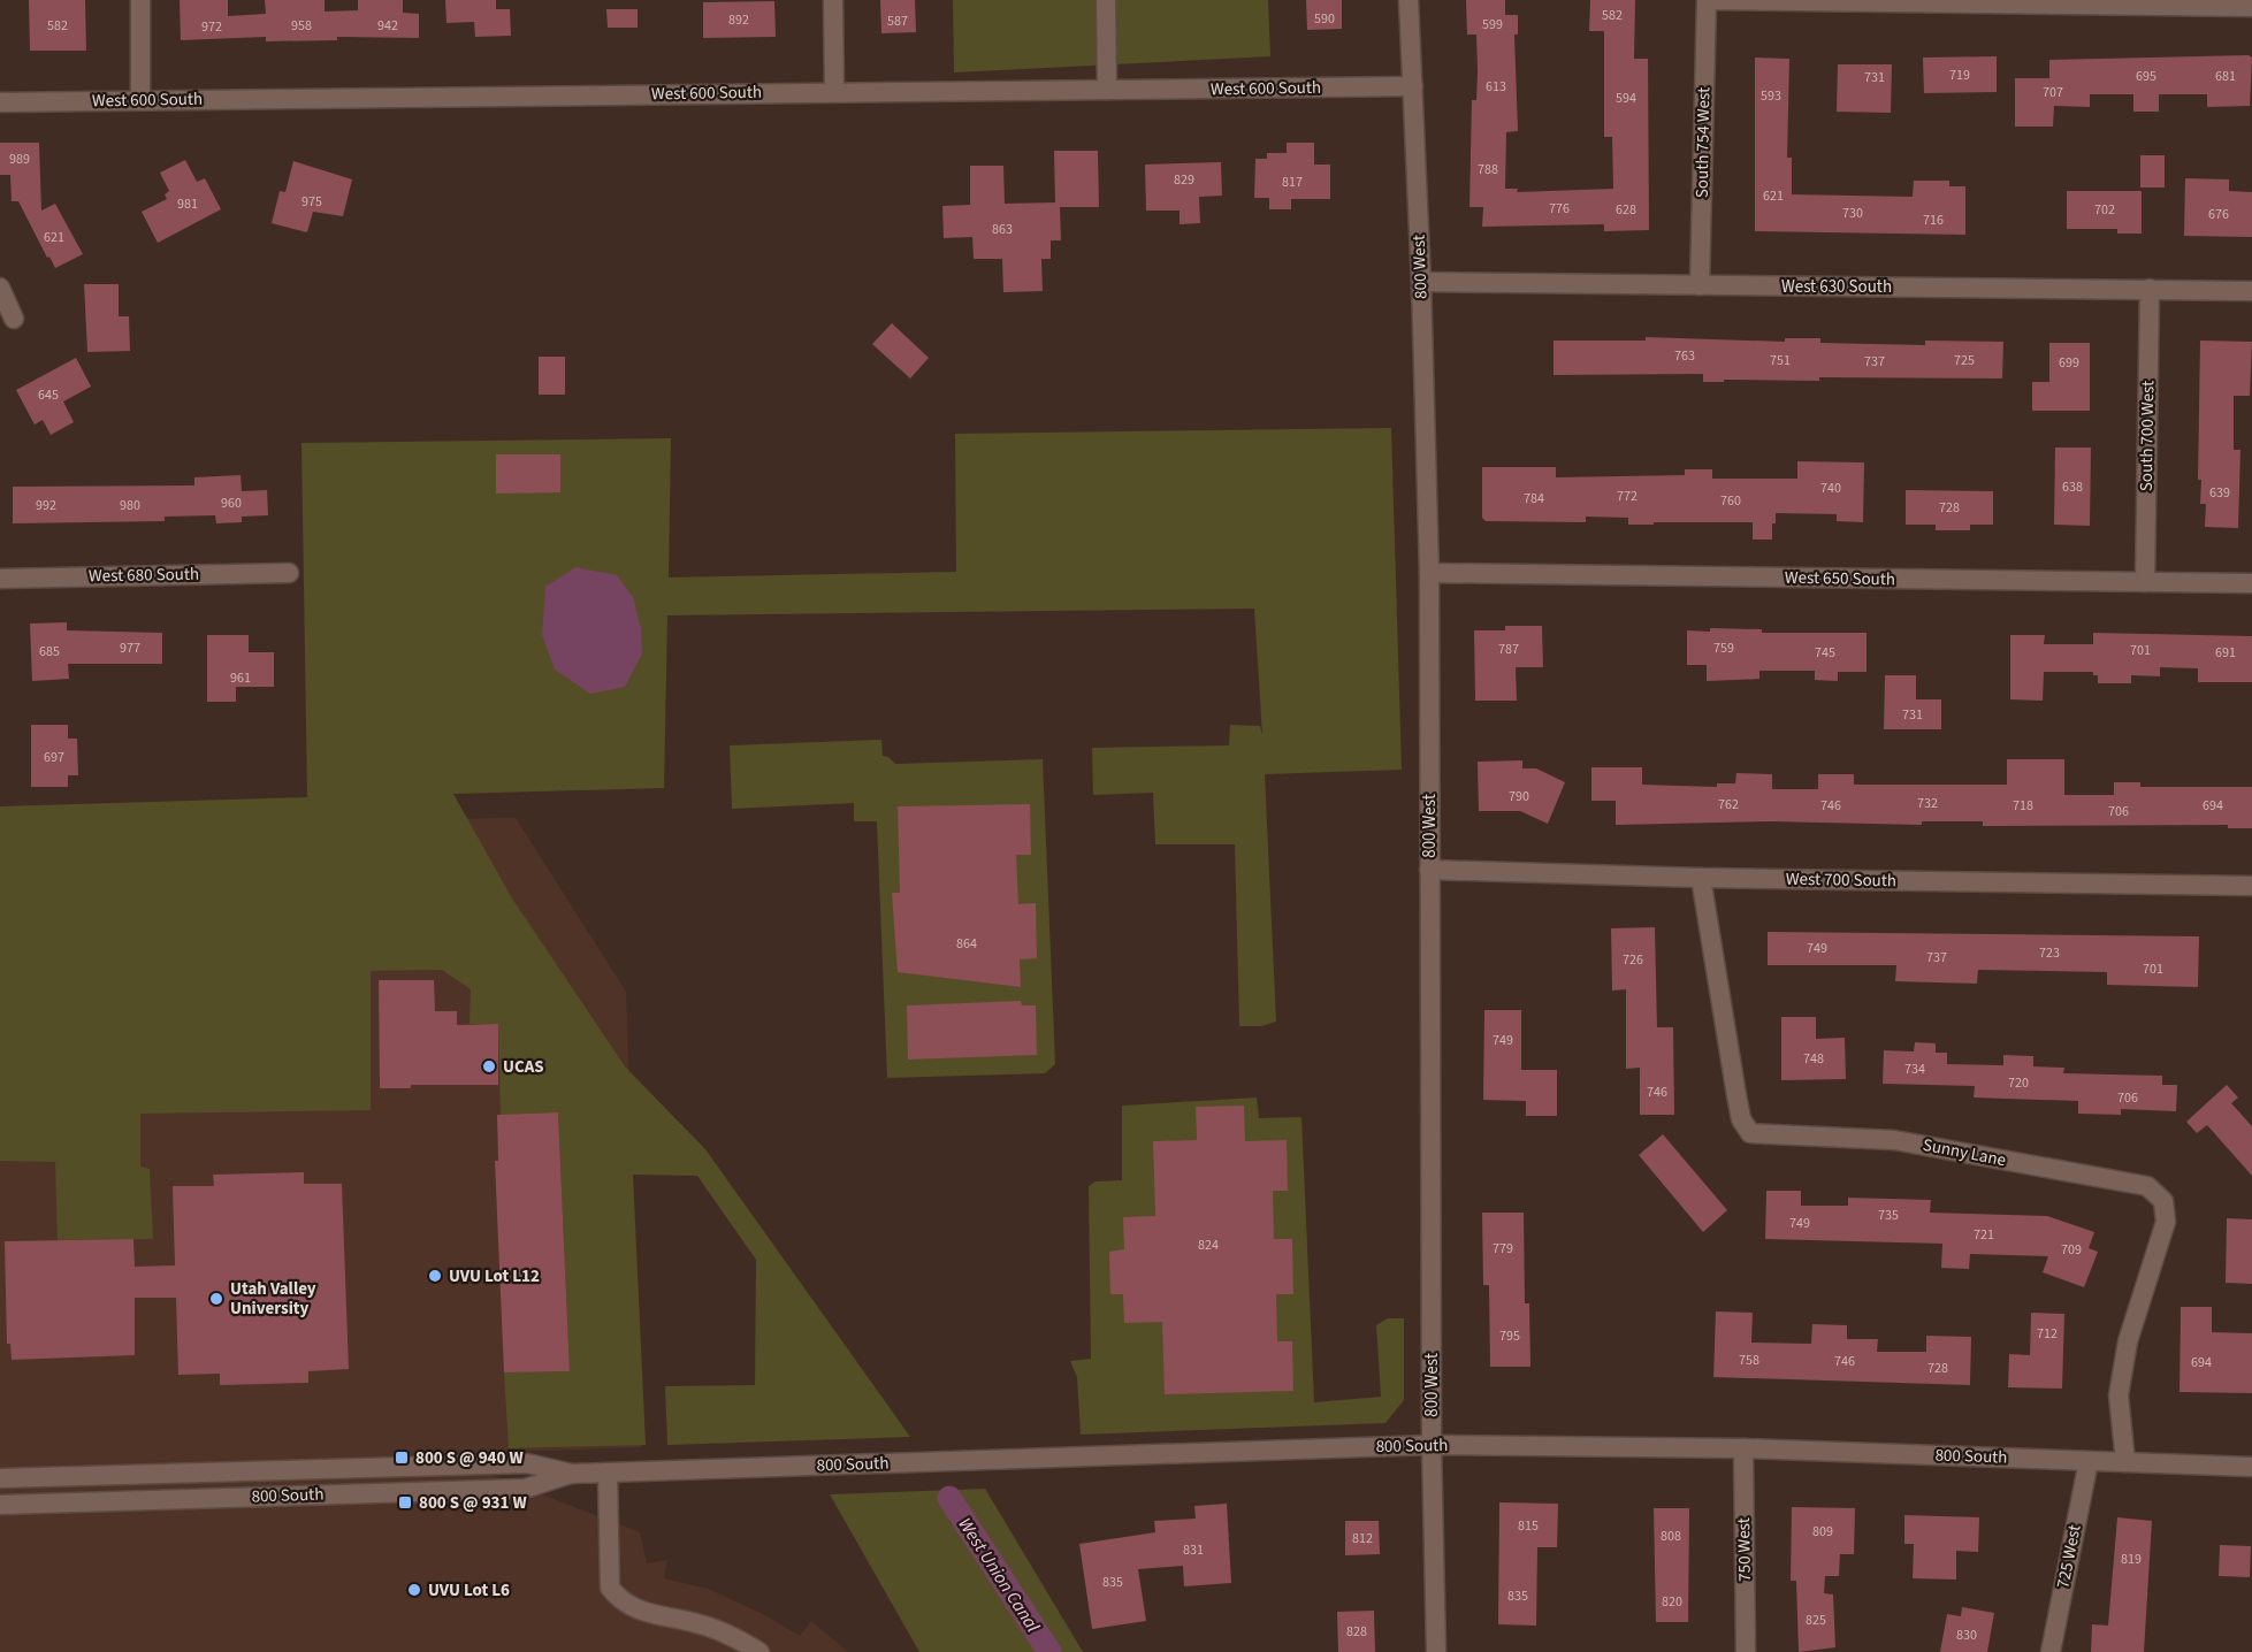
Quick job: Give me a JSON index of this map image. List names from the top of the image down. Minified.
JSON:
{"streets":{"street":["West 600 South","South 754 West","800 West","West 630 South","South 700 West","West 680 South","West 650 South","West 700 South","Sunny Lane","800 South","750 West","725 West"]},"crossings":[["West 600 South","800 West"],["South 754 West","West 630 South"],["800 West","West 630 South"],["800 West","West 650 South"],["800 West","West 700 South"],["800 West","800 South"],["West 630 South","South 700 West"],["South 700 West","West 650 South"],["West 700 South","Sunny Lane"],["Sunny Lane","800 South"],["800 South","750 West"],["800 South","725 West"]],"water":["West Union Canal"],"places":{"other":["UCAS","UVU Lot L12","Utah Valley University","UVU Lot L6"],"transit":["800 S @ 940 W","800 S @ 931 W"]},"house_numbers":["582","590","892","587","599","582","958","942","972","719","695","681","731","613","707","593","594","989","788","829","817","621","975","981","776","628","702","730","676","716","863","621","763","751","725","737","699","645","638","740","639","772","784","760","960","992","980","728","977","759","787","701","685","745","691","961","731","697","790","732","762","746","718","694","706","864","749","723","737","726","701","749","748","734","720","746","706","735","749","721","824","779","709","712","795","758","746","694","728","815","809","808","812","831","819","835","835","820","825","828","830"]}
